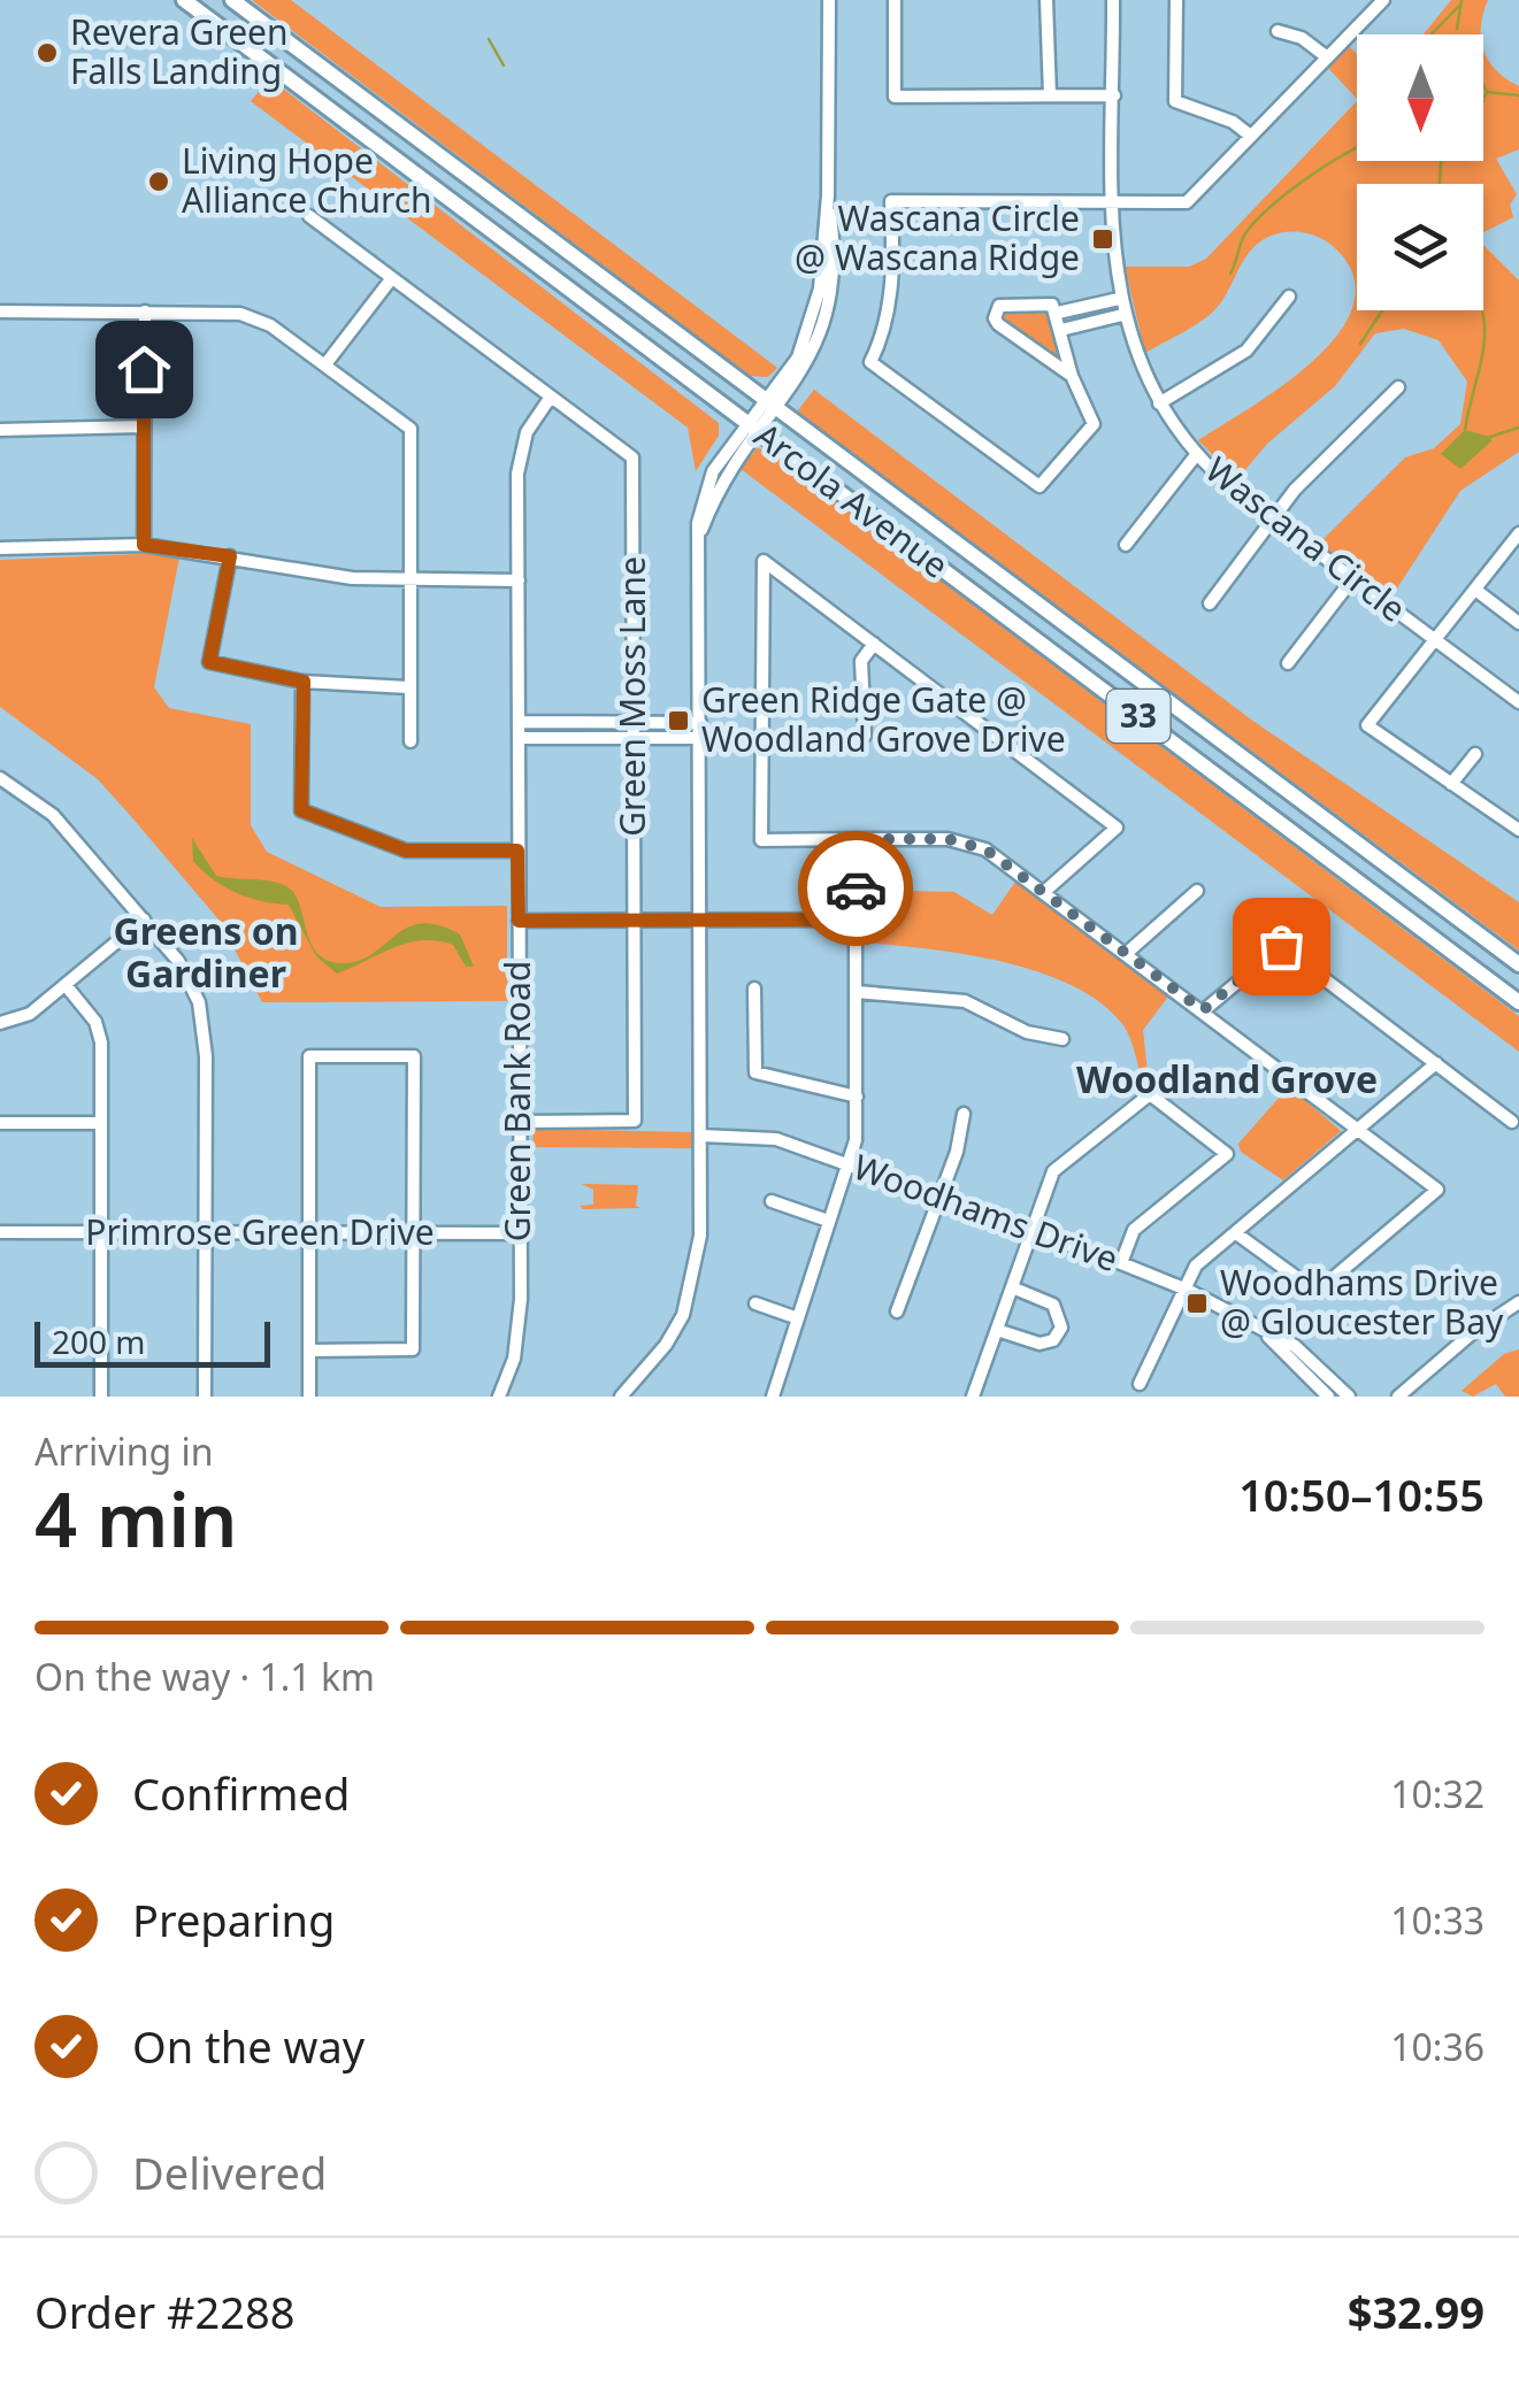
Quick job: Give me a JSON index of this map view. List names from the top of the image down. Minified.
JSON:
{"streets":{"main road":["Arcola Avenue","33"],"street":["Wascana Circle","Green Moss Lane","Green Bank Road","Woodhams Drive","Primrose Green Drive"]},"crossings":[["Green Moss Lane","Green Bank Road"],["Green Bank Road","Primrose Green Drive"]],"districts":["Greens on Gardiner","Woodland Grove"],"places":{"other":["Revera Green Falls Landing","Living Hope Alliance Church"],"transit":["Wascana Circle @ Wascana Ridge","Green Ridge Gate @ Woodland Grove Drive","Woodhams Drive @ Gloucester Bay"]},"scale_bar":"200 m","north":"bottom","page":{"scale":"200 m","heading":["4 min","Arriving in","10:50–10:55"],"panel":["Order #2288","$32.99"],"bar":"On the way · 1.1 km","list":[["Confirmed","10:32"],["Preparing","10:33"],["On the way","10:36"],"Delivered"]}}
